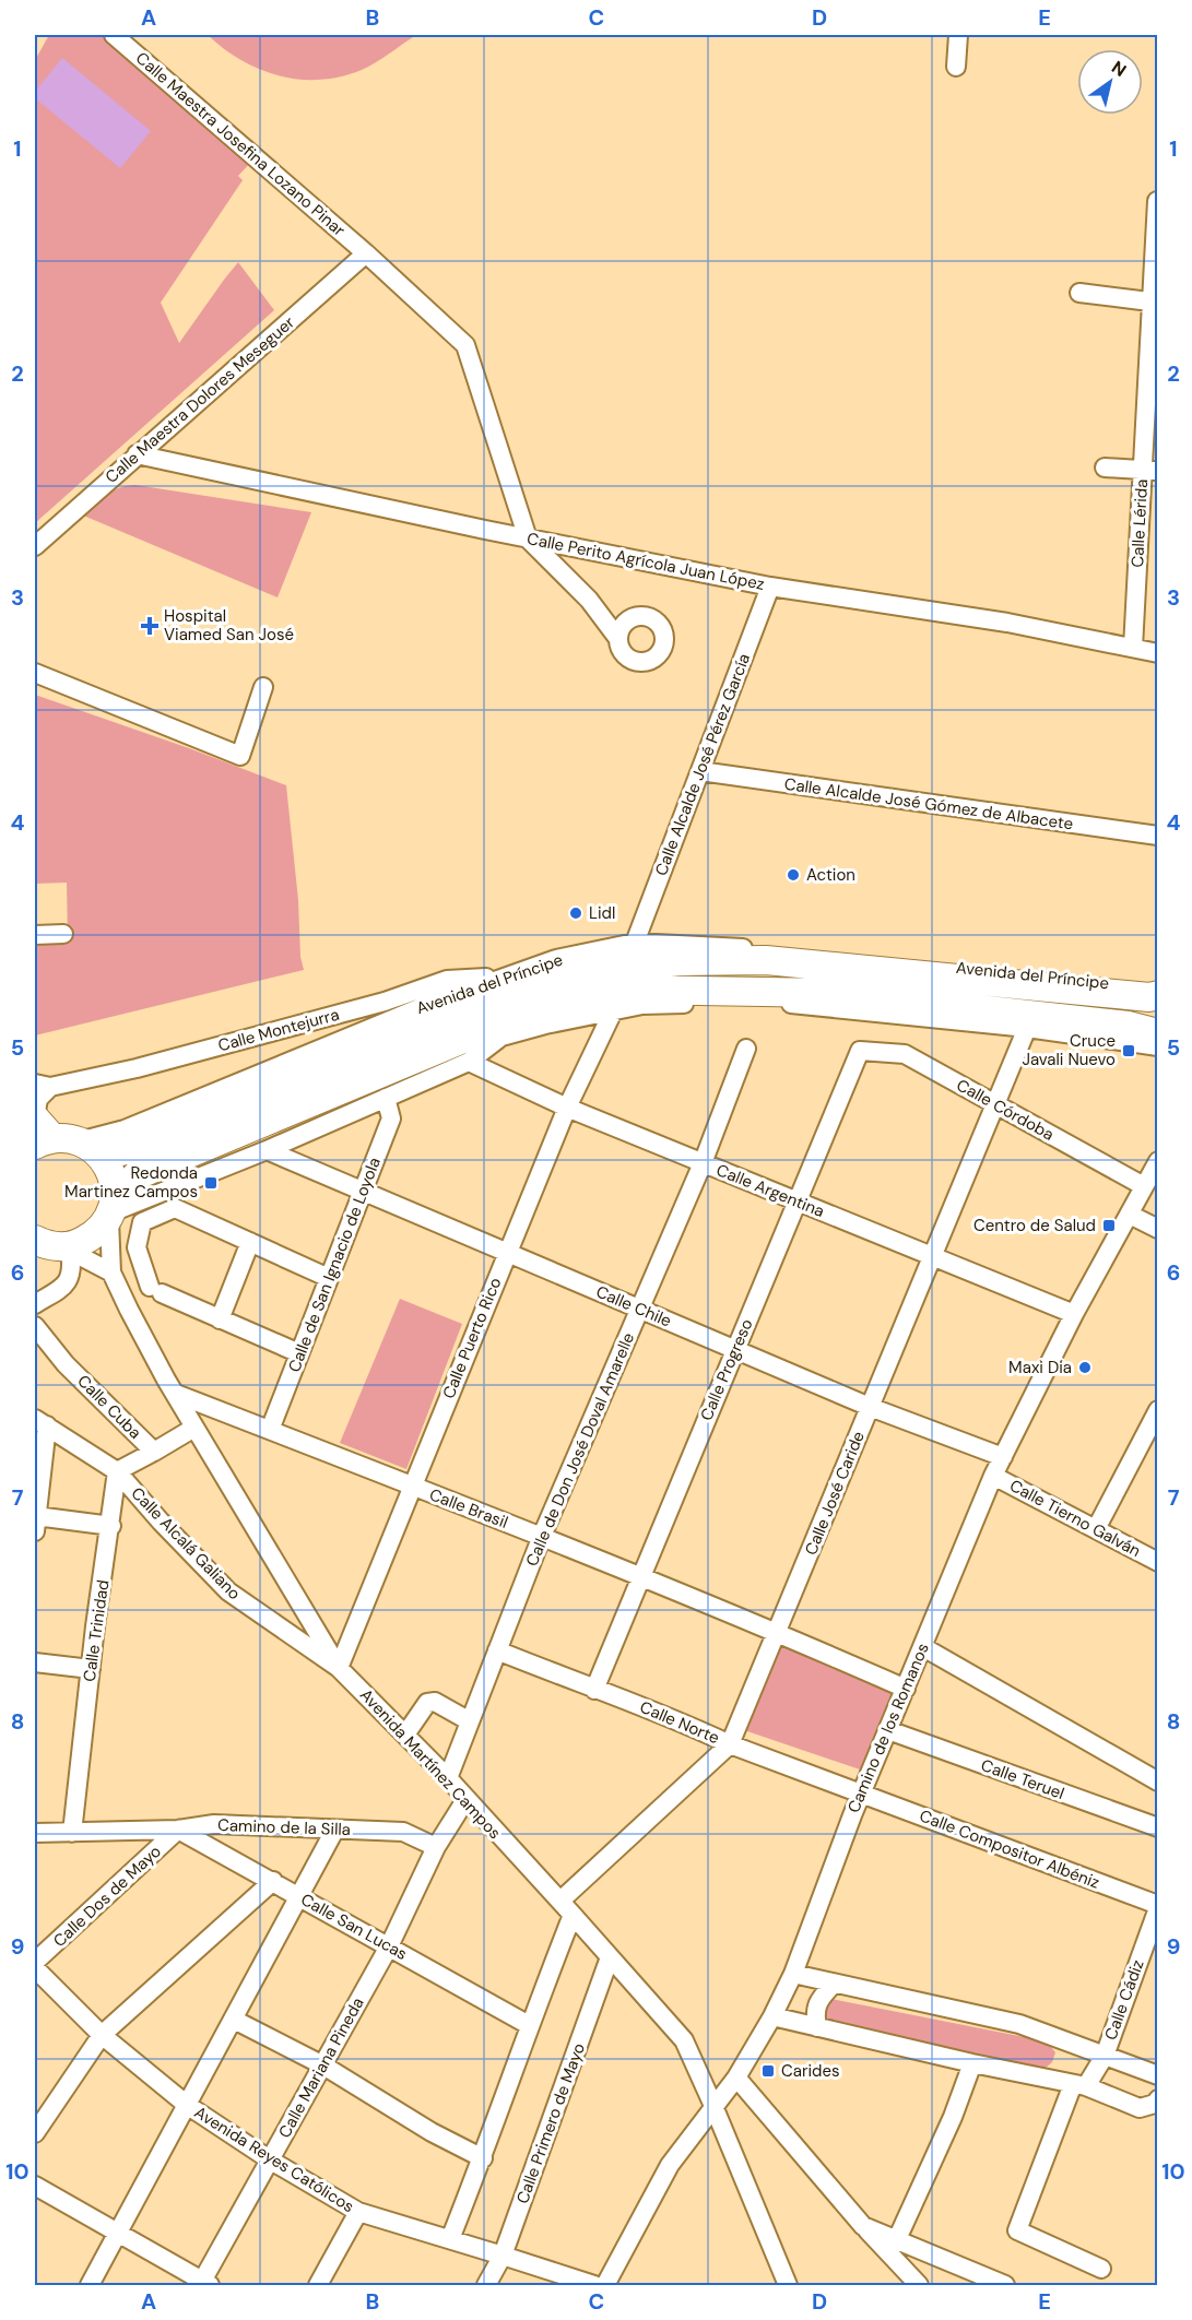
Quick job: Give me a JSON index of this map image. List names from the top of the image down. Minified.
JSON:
{"streets":{"main road":["Avenida del Príncipe"],"street":["Calle Maestra Josefina Lozano Pinar","Calle Maestra Dolores Meseguer","Calle Lérida","Calle Perito Agrícola Juan López","Calle Alcalde José Pérez García","Calle Alcalde José Gómez de Albacete","Calle Montejurra","Calle Córdoba","Calle Argentina","Calle de San Ignacio de Loyola","Calle Chile","Calle Puerto Rico","Calle Progreso","Calle Cuba","Calle de Don José Doval Amarelle","Calle José Caride","Calle Brasil","Calle Tierno Galván","Calle Alcalá Galiano","Calle Trinidad","Calle Norte","Camino de los Romanos","Avenida Martínez Campos","Calle Teruel","Camino de la Silla","Calle Compositor Albéniz","Calle Dos de Mayo","Calle San Lucas","Calle Cádiz","Calle Mariana Pineda","Calle Primero de Mayo","Avenida Reyes Católicos"]},"crossings":[["Calle Maestra Josefina Lozano Pinar","Calle Maestra Dolores Meseguer"],["Calle Maestra Josefina Lozano Pinar","Calle Perito Agrícola Juan López"],["Calle Maestra Dolores Meseguer","Calle Perito Agrícola Juan López"],["Calle Lérida","Calle Perito Agrícola Juan López"],["Calle Perito Agrícola Juan López","Calle Alcalde José Pérez García"],["Calle Alcalde José Pérez García","Calle Alcalde José Gómez de Albacete"],["Calle Alcalde José Pérez García","Avenida del Príncipe"],["Avenida del Príncipe","Calle Montejurra"],["Calle Córdoba","Calle Progreso"],["Calle Córdoba","Calle José Caride"],["Calle Córdoba","Camino de los Romanos"],["Calle Argentina","Calle Puerto Rico"],["Calle Argentina","Calle Progreso"],["Calle Argentina","Calle de Don José Doval Amarelle"],["Calle Argentina","Calle José Caride"],["Calle Argentina","Camino de los Romanos"],["Calle de San Ignacio de Loyola","Calle Chile"],["Calle de San Ignacio de Loyola","Calle Brasil"],["Calle Chile","Calle Puerto Rico"],["Calle Chile","Calle Progreso"],["Calle Chile","Calle de Don José Doval Amarelle"],["Calle Chile","Calle José Caride"],["Calle Chile","Camino de los Romanos"],["Calle Puerto Rico","Calle Brasil"],["Calle Puerto Rico","Calle Alcalá Galiano"],["Calle Puerto Rico","Avenida Martínez Campos"],["Calle Progreso","Calle Brasil"],["Calle Progreso","Calle Norte"],["Calle Cuba","Avenida Martínez Campos"],["Calle de Don José Doval Amarelle","Calle Brasil"],["Calle de Don José Doval Amarelle","Calle Norte"],["Calle de Don José Doval Amarelle","Avenida Martínez Campos"],["Calle José Caride","Calle Brasil"],["Calle José Caride","Calle Norte"],["Calle José Caride","Avenida Martínez Campos"],["Calle Brasil","Camino de los Romanos"],["Calle Brasil","Avenida Martínez Campos"],["Calle Tierno Galván","Camino de los Romanos"],["Calle Alcalá Galiano","Calle Trinidad"],["Calle Alcalá Galiano","Avenida Martínez Campos"],["Calle Trinidad","Camino de la Silla"],["Calle Norte","Camino de los Romanos"],["Calle Norte","Calle Compositor Albéniz"],["Camino de los Romanos","Avenida Martínez Campos"],["Camino de los Romanos","Calle Teruel"],["Camino de los Romanos","Calle Compositor Albéniz"],["Avenida Martínez Campos","Calle Primero de Mayo"],["Camino de la Silla","Calle Dos de Mayo"],["Camino de la Silla","Calle San Lucas"],["Camino de la Silla","Calle Mariana Pineda"],["Calle Compositor Albéniz","Calle Cádiz"],["Calle Dos de Mayo","Calle San Lucas"],["Calle San Lucas","Calle Mariana Pineda"],["Calle Mariana Pineda","Avenida Reyes Católicos"],["Calle Primero de Mayo","Avenida Reyes Católicos"]],"places":{"health":["Hospital Viamed San José"],"other":["Action","Lidl","Maxi Dia"],"transit":["Cruce Javali Nuevo","Redonda Martinez Campos","Centro de Salud","Carides"]},"north":"top right","grid":{"columns":["A","B","C","D","E"],"rows":["1","2","3","4","5","6","7","8","9","10"]}}
